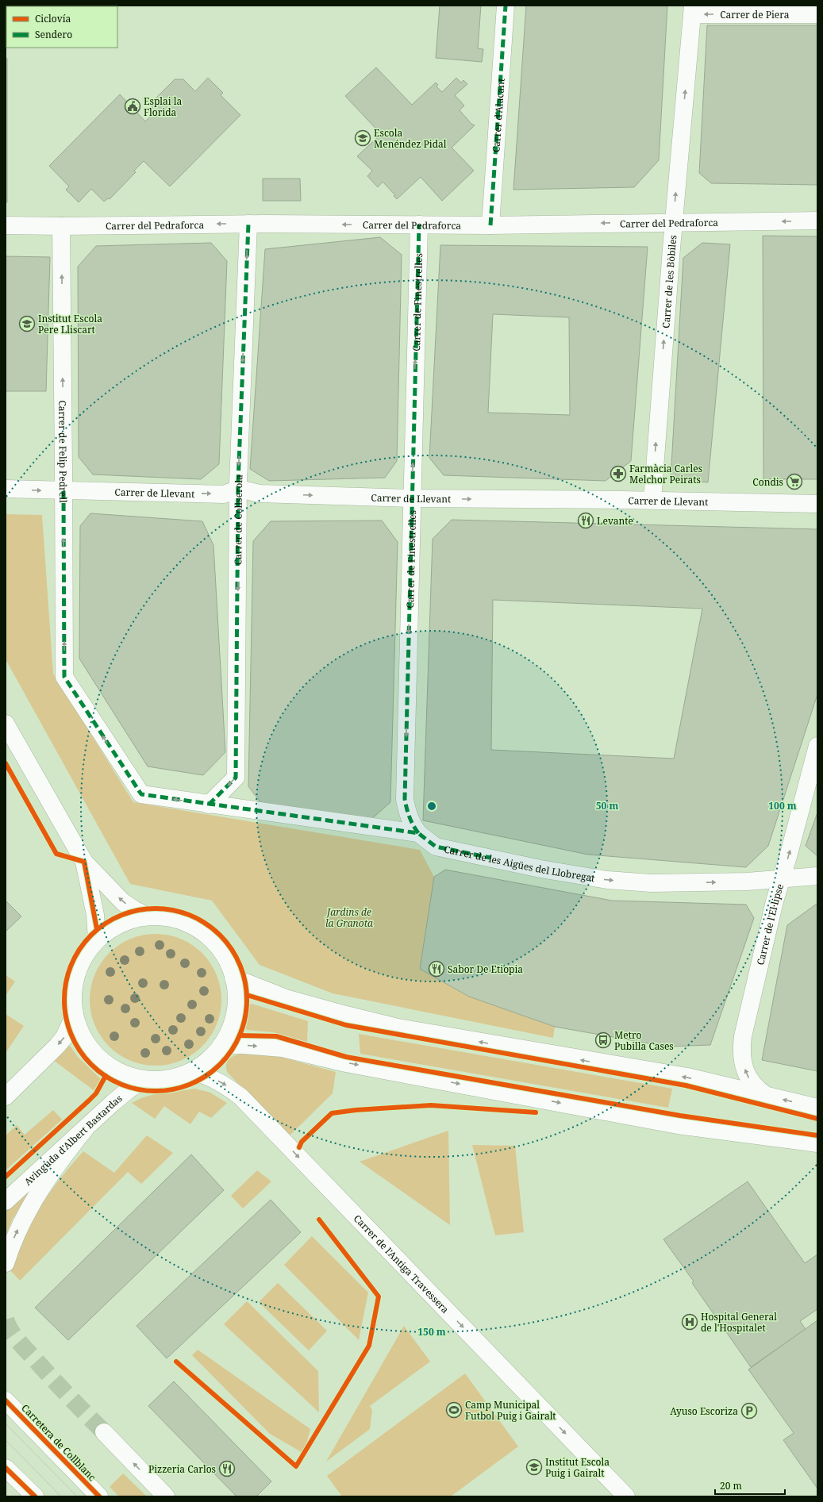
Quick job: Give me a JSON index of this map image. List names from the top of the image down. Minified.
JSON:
{"streets":{"street":["Carrer de Piera","Carrer d'Alacant","Carrer del Pedraforca","Carrer de les Bòbiles","Carrer de Finestrelles","Carrer de Felip Pedrell","Carrer de Llevant","Carrer de Collserola","Carrer de les Aigües del Llobregat","Carrer de l'El·lipse","Avinguda d'Albert Bastardas","Carrer de l'Antiga Travessera","Carretera de Collblanc"]},"crossings":[["Carrer de Piera","Carrer de les Bòbiles"],["Carrer d'Alacant","Carrer del Pedraforca"],["Carrer del Pedraforca","Carrer de les Bòbiles"],["Carrer del Pedraforca","Carrer de Finestrelles"],["Carrer del Pedraforca","Carrer de Felip Pedrell"],["Carrer del Pedraforca","Carrer de Collserola"],["Carrer de les Bòbiles","Carrer de Llevant"],["Carrer de Finestrelles","Carrer de Llevant"],["Carrer de Finestrelles","Carrer de les Aigües del Llobregat"],["Carrer de Felip Pedrell","Carrer de Llevant"],["Carrer de Felip Pedrell","Carrer de les Aigües del Llobregat"],["Carrer de Llevant","Carrer de Collserola"],["Carrer de Collserola","Carrer de les Aigües del Llobregat"],["Carrer de les Aigües del Llobregat","Carrer de l'El·lipse"]],"one_way":["Carrer de Piera","Carrer del Pedraforca","Carrer de les Bòbiles","Carrer de Felip Pedrell","Carrer de Llevant","Carrer de Collserola","Carrer de l'El·lipse","Carrer de l'Antiga Travessera"],"parks":["Jardins de la Granota"],"places":{"public building":["Esplai la Florida"],"school or university":["Escola Menéndez Pidal","Institut Escola Pere Lliscart","Institut Escola Puig i Gairalt"],"pharmacy":["Farmàcia Carles Melchor Peirats"],"supermarket":["Condis"],"restaurant":["Levante","Sabor De Etiopia","Pizzería Carlos"],"bus stop":["Metro Pubilla Cases"],"hospital":["Hospital General de l'Hospitalet"],"sports":["Camp Municipal Futbol Puig i Gairalt"],"parking":["Ayuso Escoriza"]},"legend":["Ciclovía","Sendero"],"scale_bar":"20 m","rings":["50 m","100 m","150 m"]}
